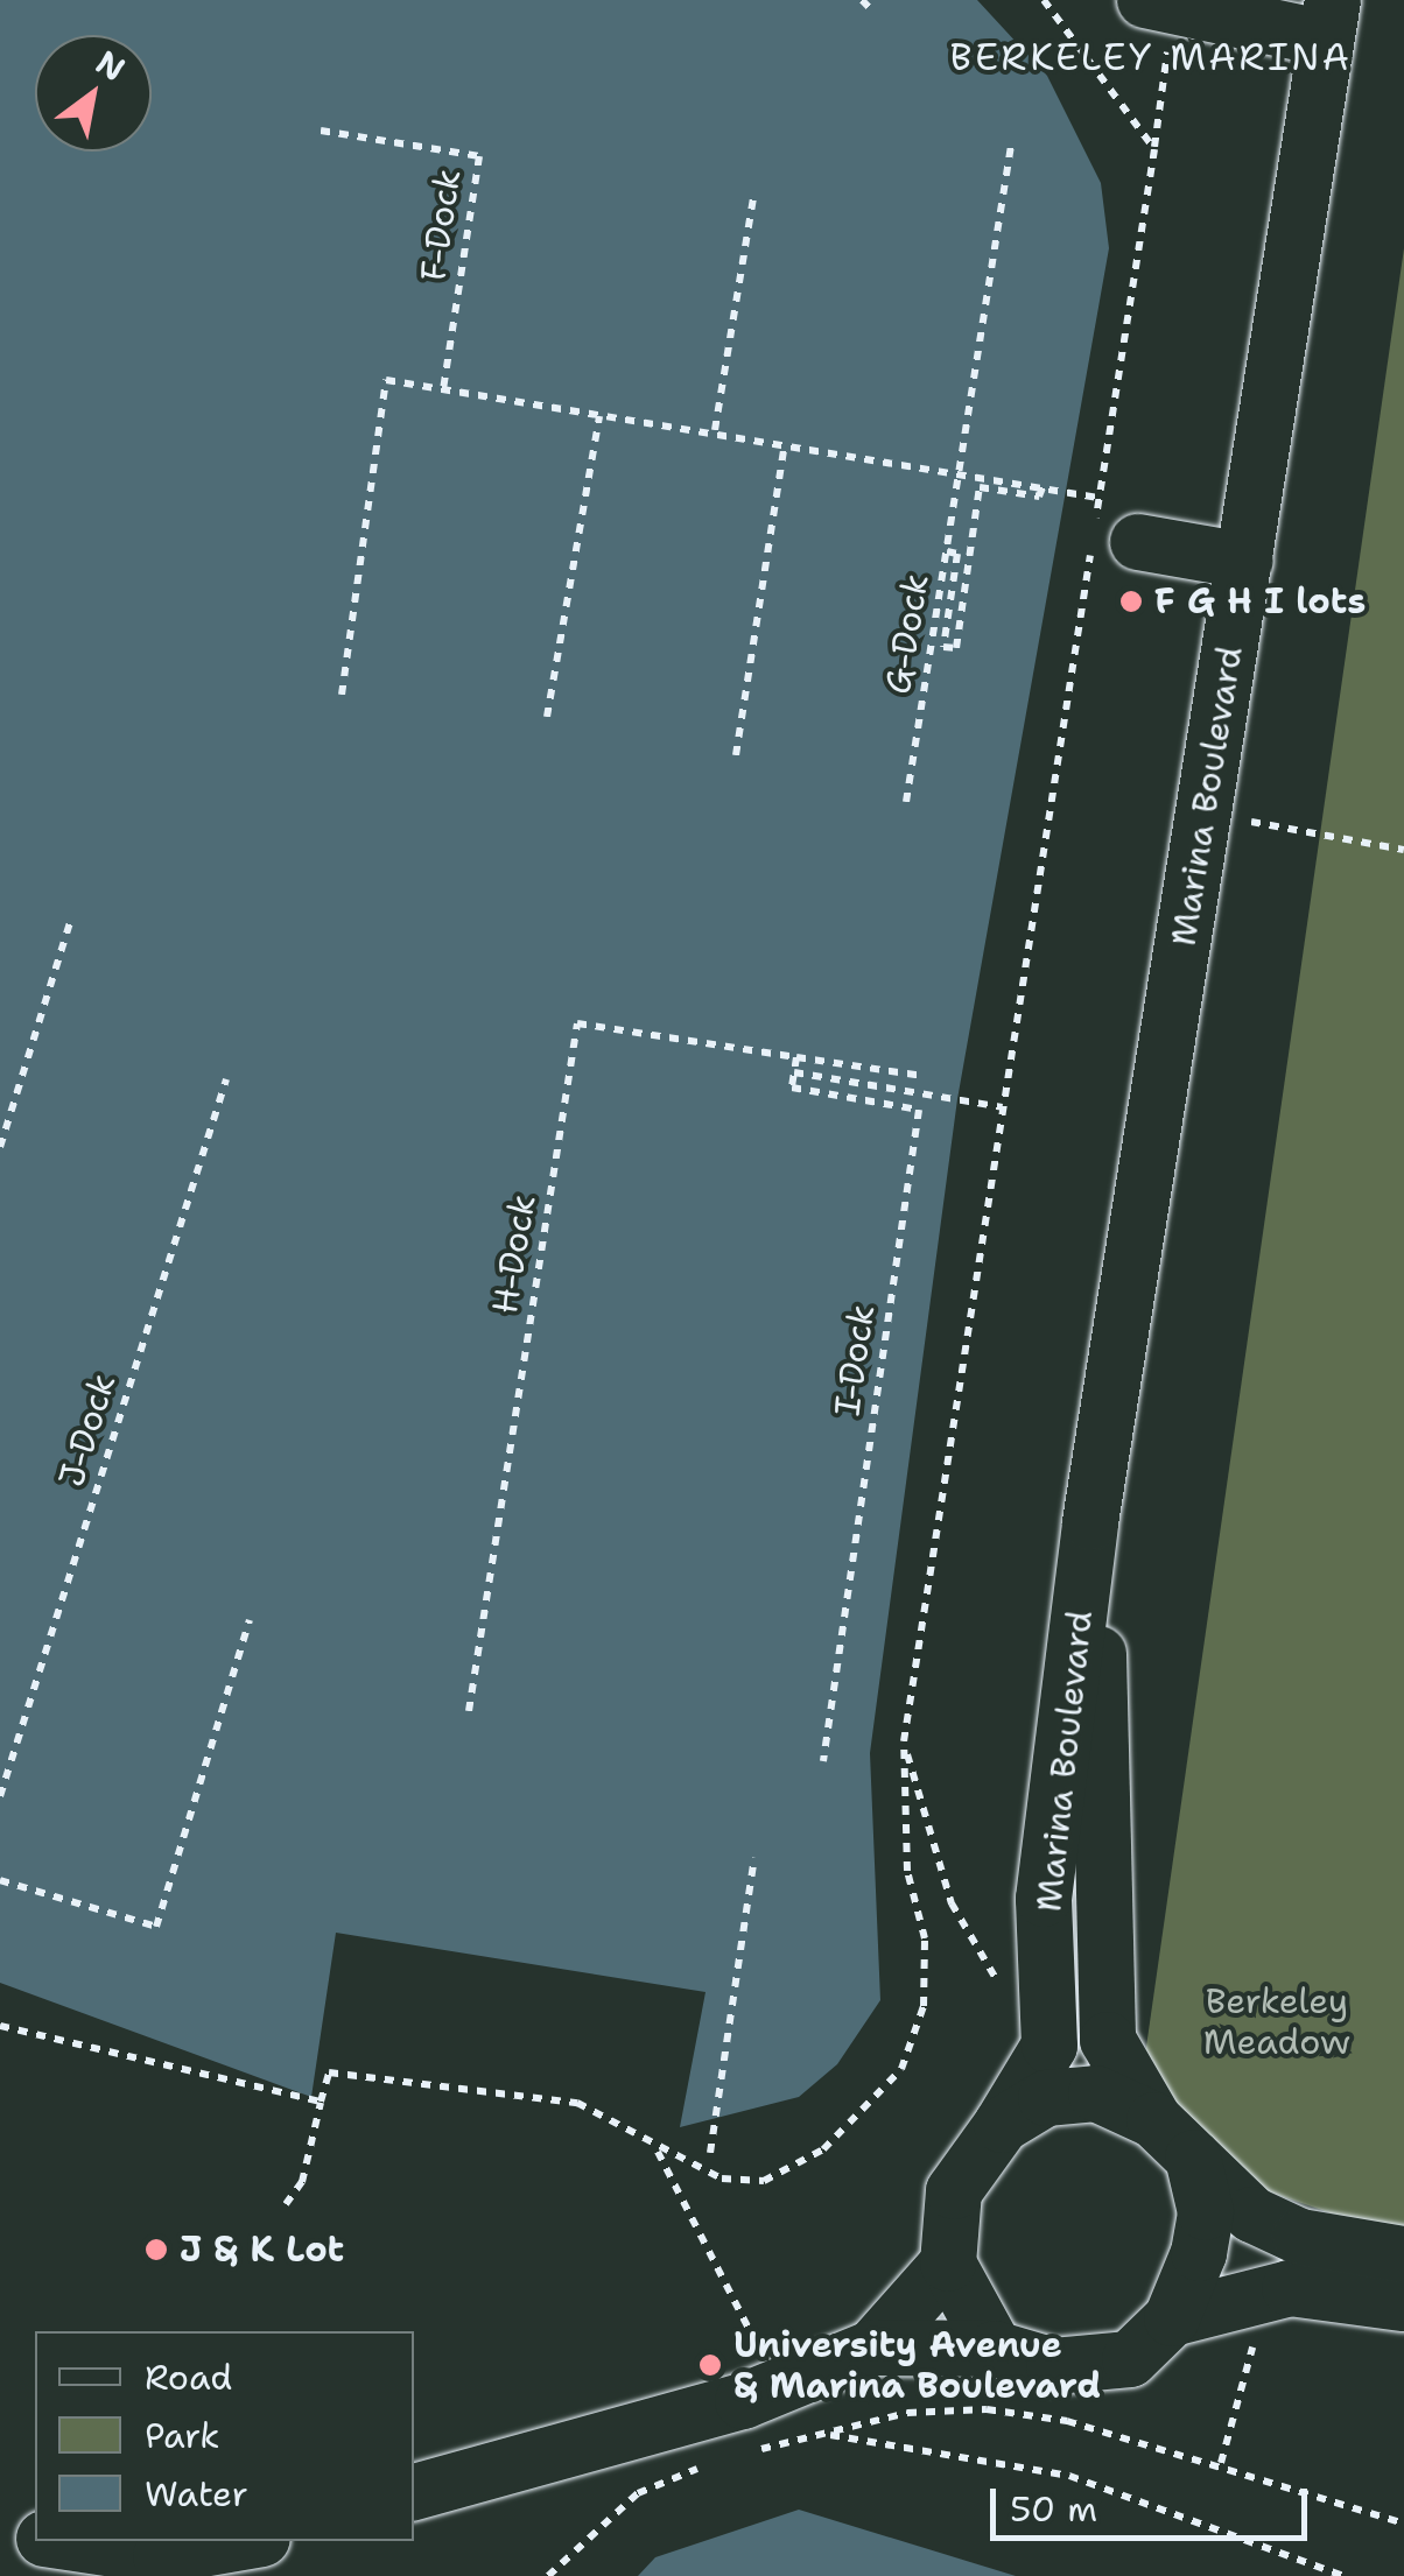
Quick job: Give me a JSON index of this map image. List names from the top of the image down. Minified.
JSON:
{"streets":{"street":["Marina Boulevard"],"path":["F-Dock","G-Dock","H-Dock","I-Dock","J-Dock"]},"districts":["BERKELEY MARINA"],"parks":["Berkeley Meadow"],"places":["F G H I lots","J & K Lot","University Avenue & Marina Boulevard"],"legend":["Road","Park","Water"],"scale_bar":"50 m","north":"top right"}
